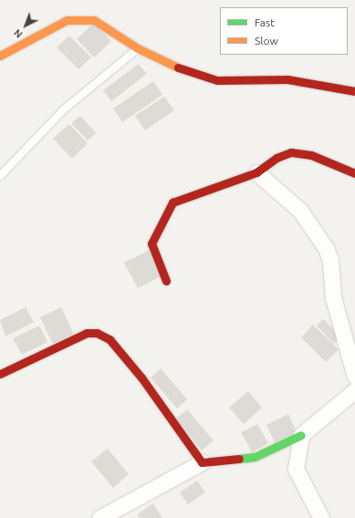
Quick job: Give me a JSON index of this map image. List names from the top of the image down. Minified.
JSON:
{"legend":["Fast","Slow"],"north":"bottom left"}
